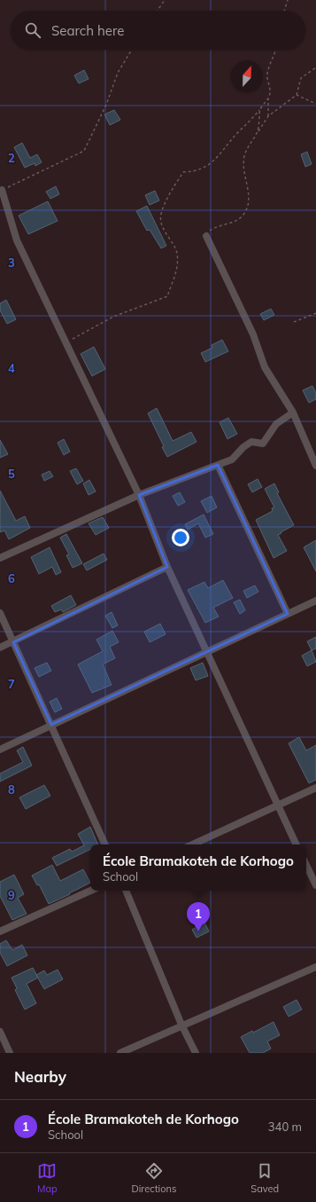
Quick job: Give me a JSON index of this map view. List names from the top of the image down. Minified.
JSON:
{"north":"top","page":{"search":"Search here","popup":["École Bramakoteh de Korhogo","School"],"pins":"1","heading":"Nearby","list":[{"mark":"1","name":"École Bramakoteh de Korhogo","note":"School","value":"340 m"}],"nav":["Map","Directions","Saved"]},"grid":{"rows":["2","3","4","5","6","7","8","9"]}}
